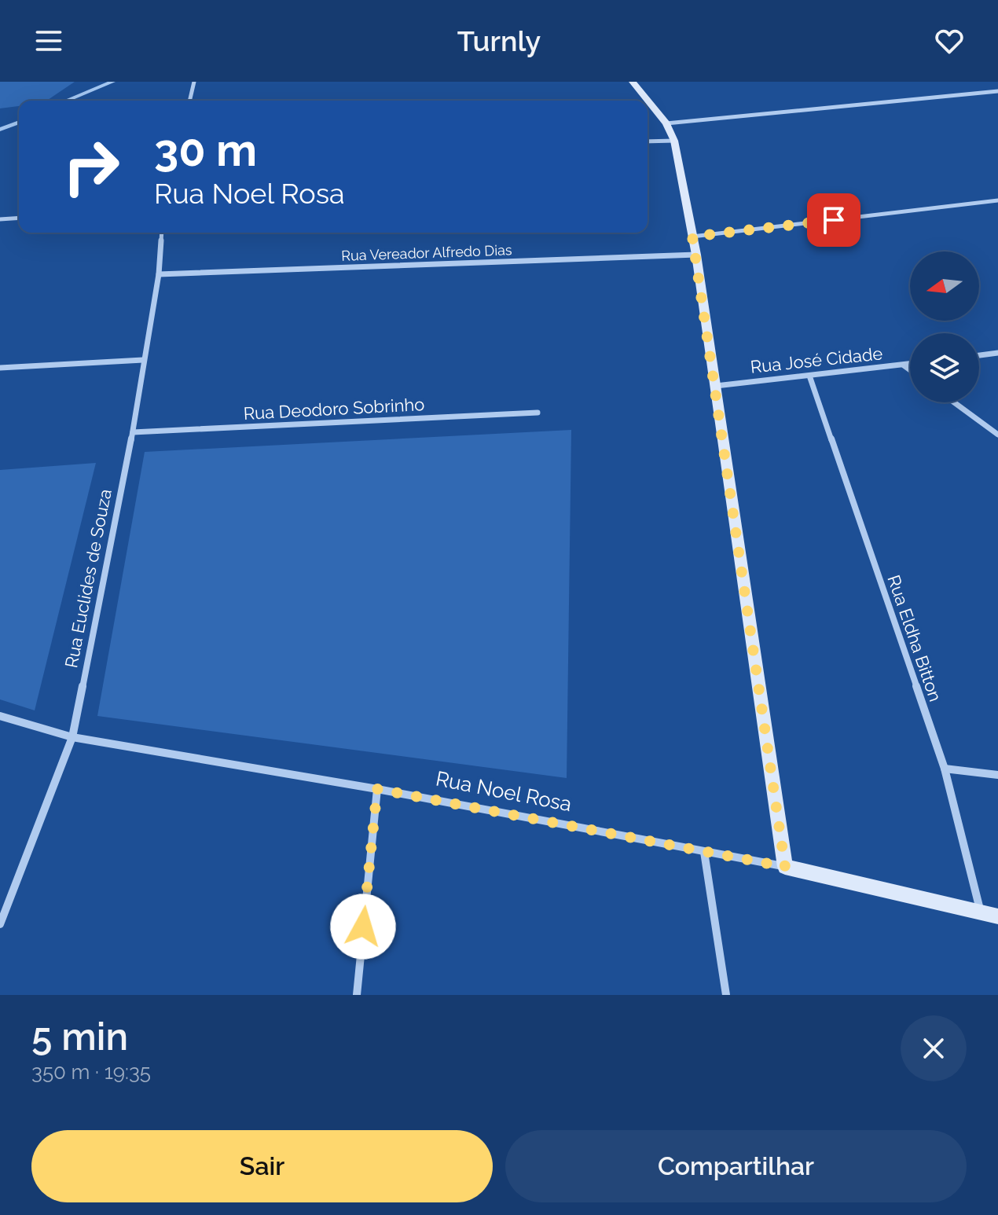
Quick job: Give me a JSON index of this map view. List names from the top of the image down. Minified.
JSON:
{"streets":{"street":["Rua Vereador Alfredo Dias","Rua José Cidade","Rua Deodoro Sobrinho","Rua Euclides de Souza","Rua Eldha Bitton","Rua Noel Rosa"]},"crossings":[["Rua Vereador Alfredo Dias","Rua Euclides de Souza"],["Rua José Cidade","Rua Eldha Bitton"],["Rua Deodoro Sobrinho","Rua Euclides de Souza"],["Rua Euclides de Souza","Rua Noel Rosa"],["Rua Eldha Bitton","Rua Noel Rosa"]],"north":"left","page":{"header":"Turnly","turn":["30 m","Rua Noel Rosa"],"heading":["5 min","350 m · 19:35"],"buttons":["Sair","Compartilhar"]}}
